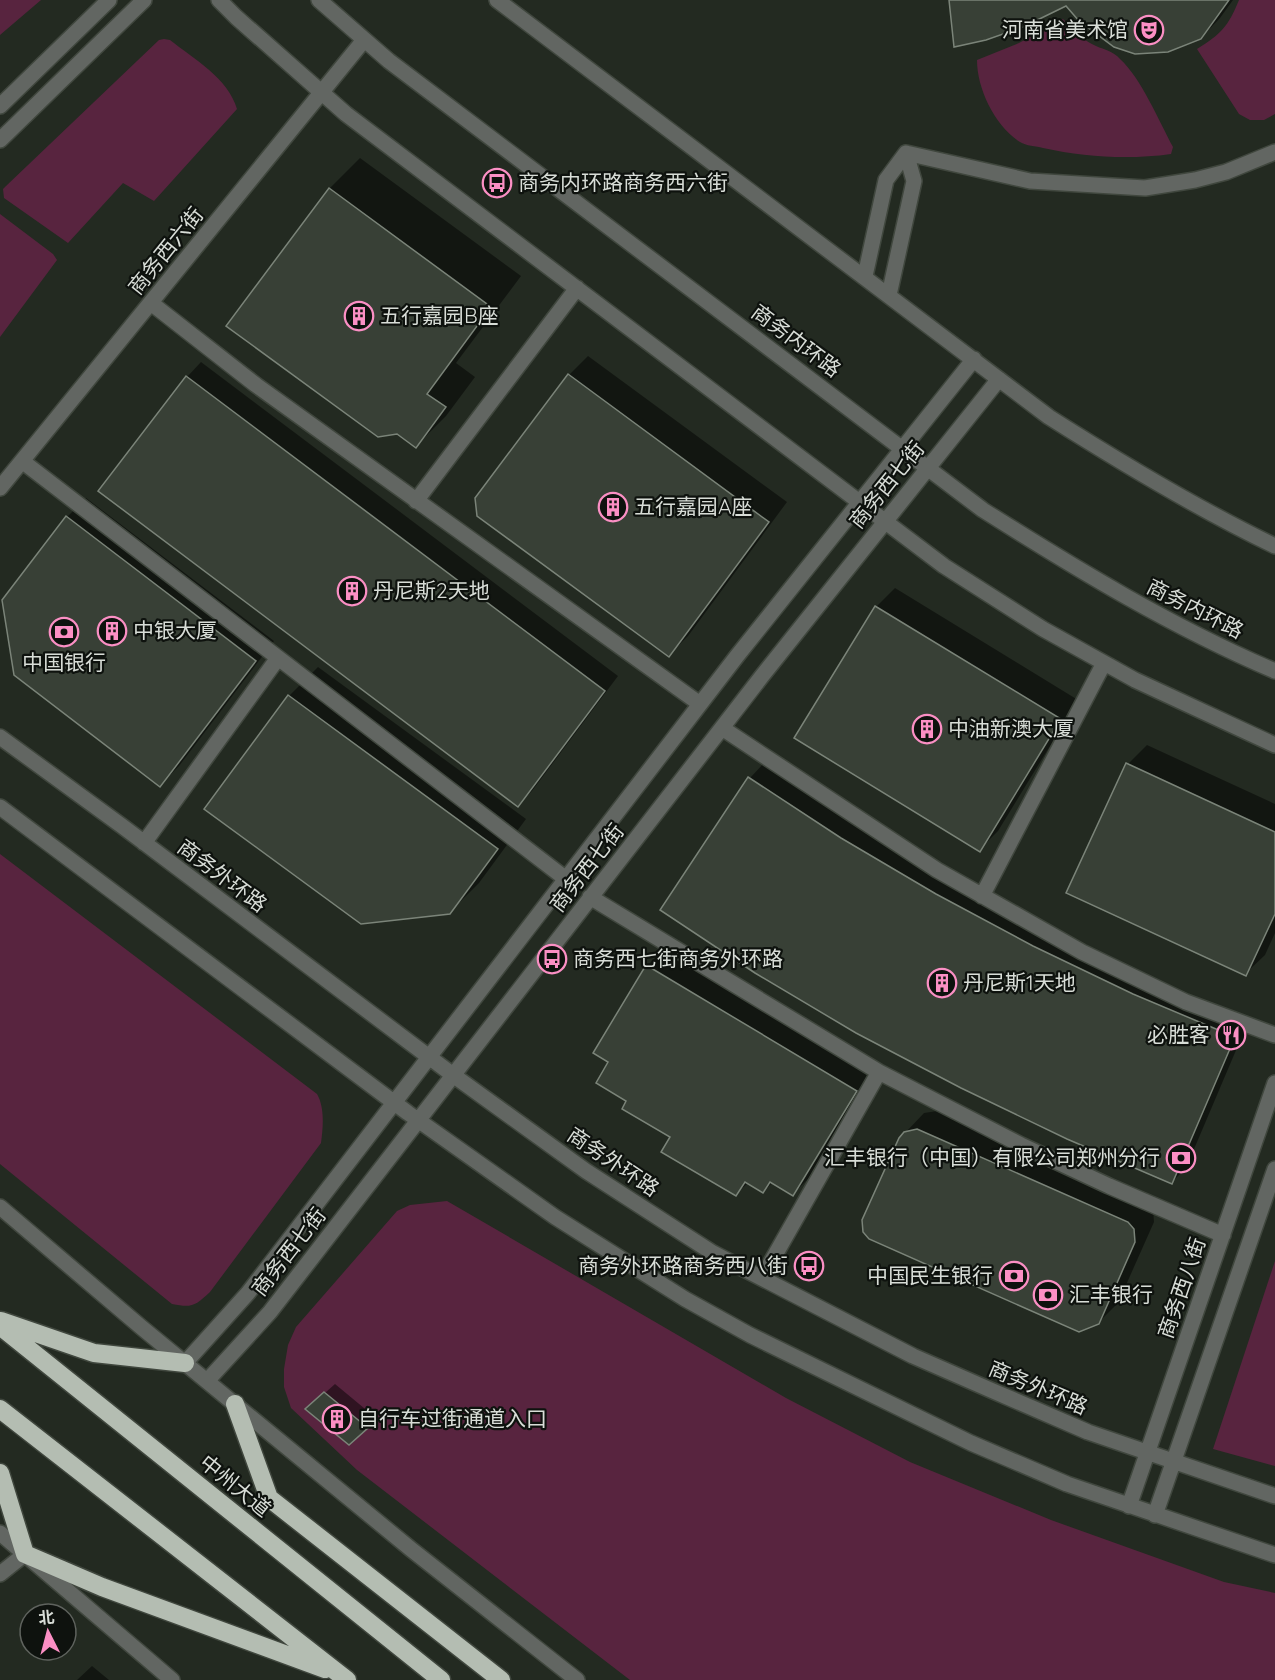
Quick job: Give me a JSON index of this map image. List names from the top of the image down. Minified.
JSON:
{"streets":{"highway":["中州大道"],"street":["商务西六街","商务内环路","商务西七街","商务外环路","商务西八街"]},"crossings":[["商务西六街","商务内环路"],["商务内环路","商务西七街"],["商务西七街","商务外环路"],["商务外环路","商务西八街"]],"places":{"theatre":["河南省美术馆"],"bus stop":["商务内环路商务西六街","商务西七街商务外环路","商务外环路商务西八街"],"building":["五行嘉园B座","五行嘉园A座","丹尼斯2天地","中银大厦","中油新澳大厦","丹尼斯1天地","自行车过街通道入口"],"bank":["中国银行","汇丰银行（中国）有限公司郑州分行","中国民生银行","汇丰银行"],"restaurant":["必胜客"]},"north":"top"}
